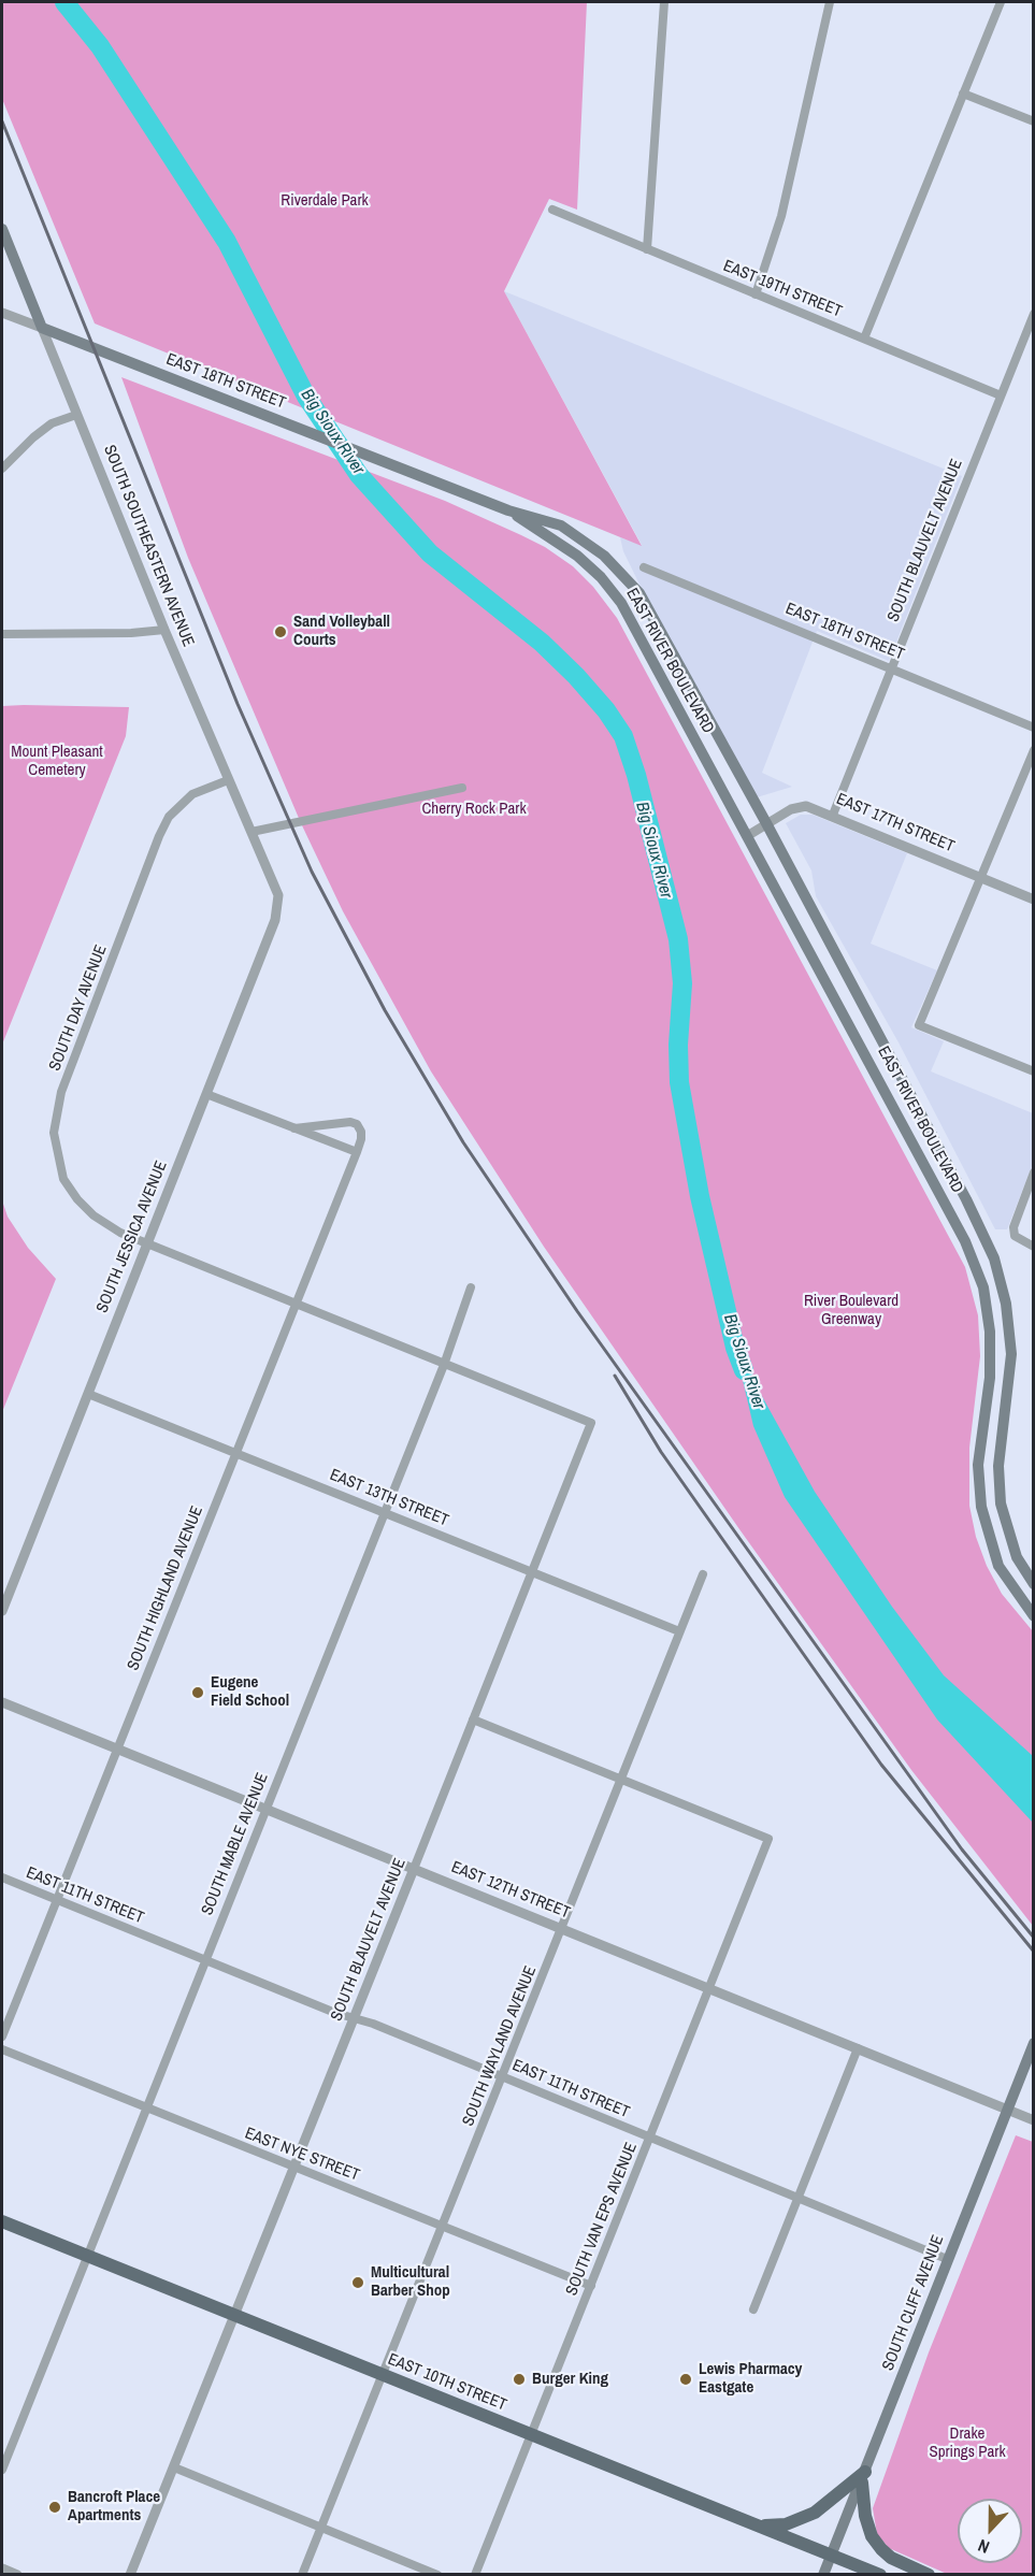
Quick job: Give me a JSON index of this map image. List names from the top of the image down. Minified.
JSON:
{"streets":{"main road":["EAST 18TH STREET","SOUTH SOUTHEASTERN AVENUE","EAST RIVER BOULEVARD","SOUTH CLIFF AVENUE","EAST 10TH STREET"],"street":["EAST 19TH STREET","SOUTH BLAUVELT AVENUE","EAST 17TH STREET","SOUTH DAY AVENUE","SOUTH JESSICA AVENUE","EAST 13TH STREET","SOUTH HIGHLAND AVENUE","SOUTH MABLE AVENUE","EAST 12TH STREET","EAST 11TH STREET","SOUTH WAYLAND AVENUE","EAST NYE STREET","SOUTH VAN EPS AVENUE"]},"crossings":[["EAST 19TH STREET","SOUTH BLAUVELT AVENUE"],["EAST 18TH STREET","SOUTH BLAUVELT AVENUE"],["EAST 18TH STREET","SOUTH SOUTHEASTERN AVENUE"],["EAST 18TH STREET","EAST RIVER BOULEVARD"],["SOUTH BLAUVELT AVENUE","EAST 17TH STREET"],["SOUTH BLAUVELT AVENUE","SOUTH DAY AVENUE"],["SOUTH BLAUVELT AVENUE","EAST 13TH STREET"],["SOUTH BLAUVELT AVENUE","EAST 12TH STREET"],["SOUTH BLAUVELT AVENUE","EAST 11TH STREET"],["SOUTH BLAUVELT AVENUE","EAST NYE STREET"],["SOUTH BLAUVELT AVENUE","EAST 10TH STREET"],["SOUTH SOUTHEASTERN AVENUE","SOUTH DAY AVENUE"],["SOUTH SOUTHEASTERN AVENUE","SOUTH JESSICA AVENUE"],["EAST RIVER BOULEVARD","EAST 17TH STREET"],["SOUTH DAY AVENUE","SOUTH JESSICA AVENUE"],["SOUTH DAY AVENUE","SOUTH HIGHLAND AVENUE"],["SOUTH DAY AVENUE","SOUTH MABLE AVENUE"],["SOUTH JESSICA AVENUE","EAST 13TH STREET"],["EAST 13TH STREET","SOUTH HIGHLAND AVENUE"],["EAST 13TH STREET","SOUTH MABLE AVENUE"],["EAST 13TH STREET","SOUTH WAYLAND AVENUE"],["SOUTH HIGHLAND AVENUE","EAST 12TH STREET"],["SOUTH HIGHLAND AVENUE","EAST 11TH STREET"],["SOUTH MABLE AVENUE","EAST 12TH STREET"],["SOUTH MABLE AVENUE","EAST 11TH STREET"],["SOUTH MABLE AVENUE","EAST NYE STREET"],["SOUTH MABLE AVENUE","EAST 10TH STREET"],["EAST 12TH STREET","SOUTH WAYLAND AVENUE"],["EAST 12TH STREET","SOUTH VAN EPS AVENUE"],["EAST 12TH STREET","SOUTH CLIFF AVENUE"],["EAST 11TH STREET","SOUTH WAYLAND AVENUE"],["EAST 11TH STREET","SOUTH VAN EPS AVENUE"],["EAST 11TH STREET","SOUTH CLIFF AVENUE"],["SOUTH WAYLAND AVENUE","EAST NYE STREET"],["SOUTH WAYLAND AVENUE","SOUTH VAN EPS AVENUE"],["SOUTH WAYLAND AVENUE","EAST 10TH STREET"],["EAST NYE STREET","SOUTH VAN EPS AVENUE"],["SOUTH VAN EPS AVENUE","EAST 10TH STREET"],["SOUTH CLIFF AVENUE","EAST 10TH STREET"]],"water":["Big Sioux River"],"parks":["Riverdale Park","Mount Pleasant Cemetery","Cherry Rock Park","River Boulevard Greenway","Drake Springs Park"],"places":["Sand Volleyball Courts","Eugene Field School","Multicultural Barber Shop","Burger King","Lewis Pharmacy Eastgate","Bancroft Place Apartments"],"north":"bottom"}
